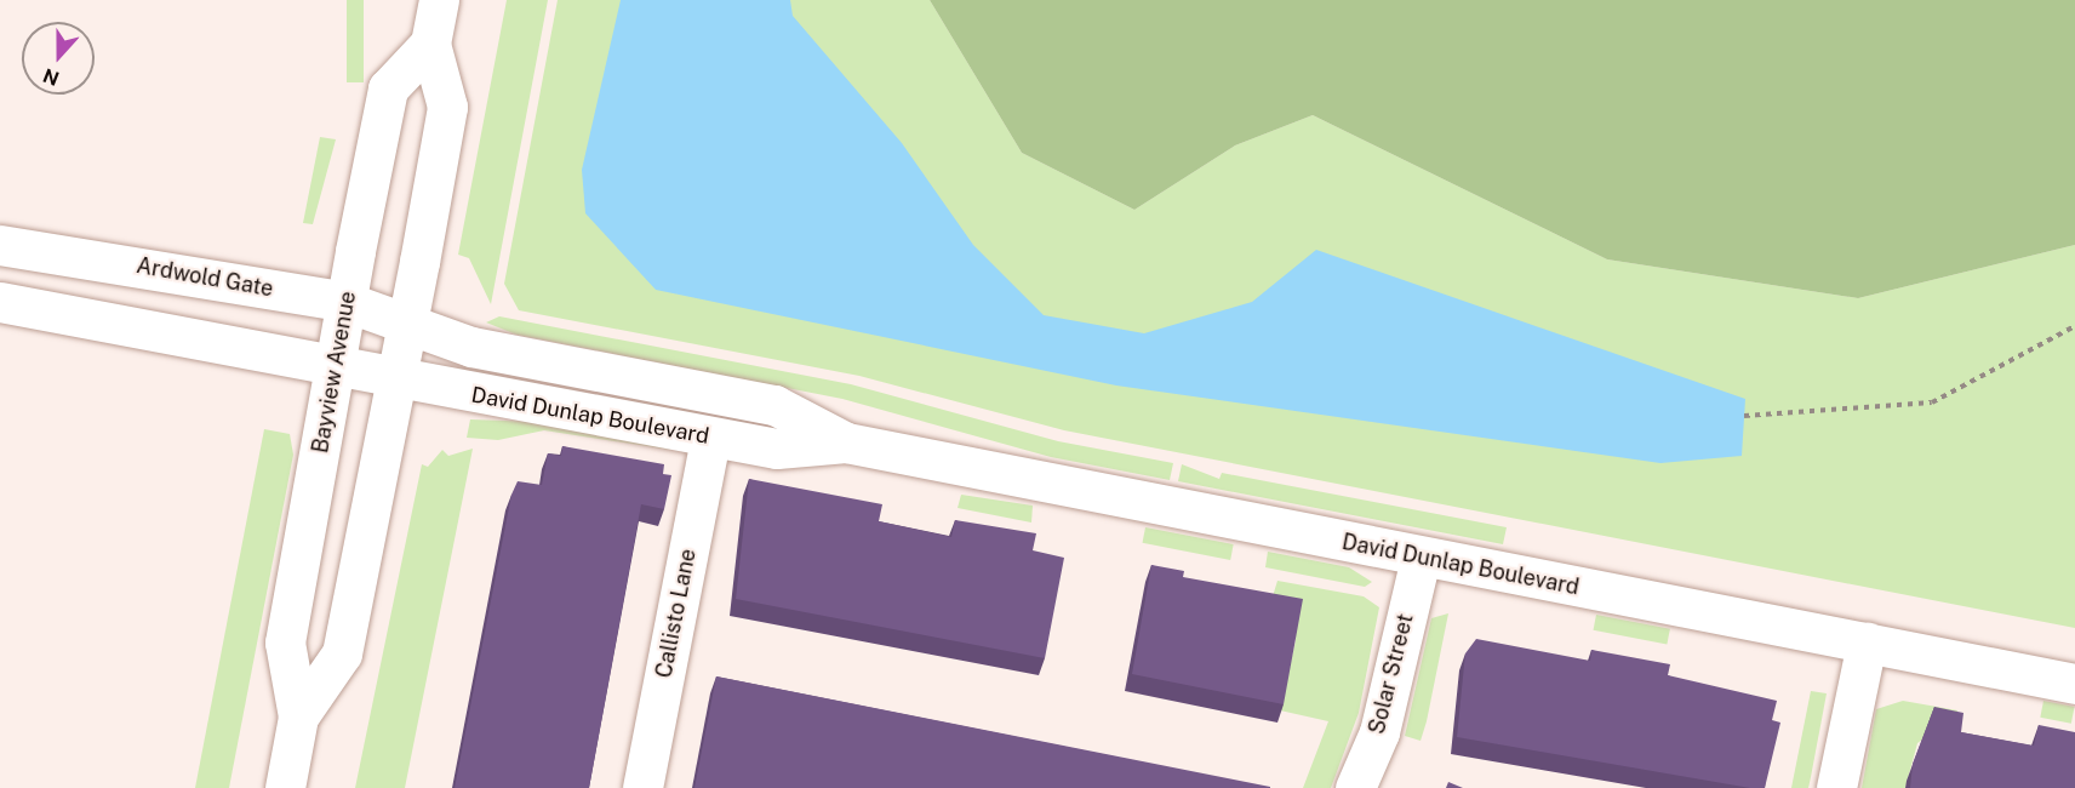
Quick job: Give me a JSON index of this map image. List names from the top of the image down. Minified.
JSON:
{"streets":{"street":["Ardwold Gate","Bayview Avenue","David Dunlap Boulevard","Callisto Lane","Solar Street"]},"crossings":[["Ardwold Gate","Bayview Avenue"],["Ardwold Gate","David Dunlap Boulevard"],["Bayview Avenue","David Dunlap Boulevard"],["David Dunlap Boulevard","Callisto Lane"],["David Dunlap Boulevard","Solar Street"]],"north":"bottom"}
